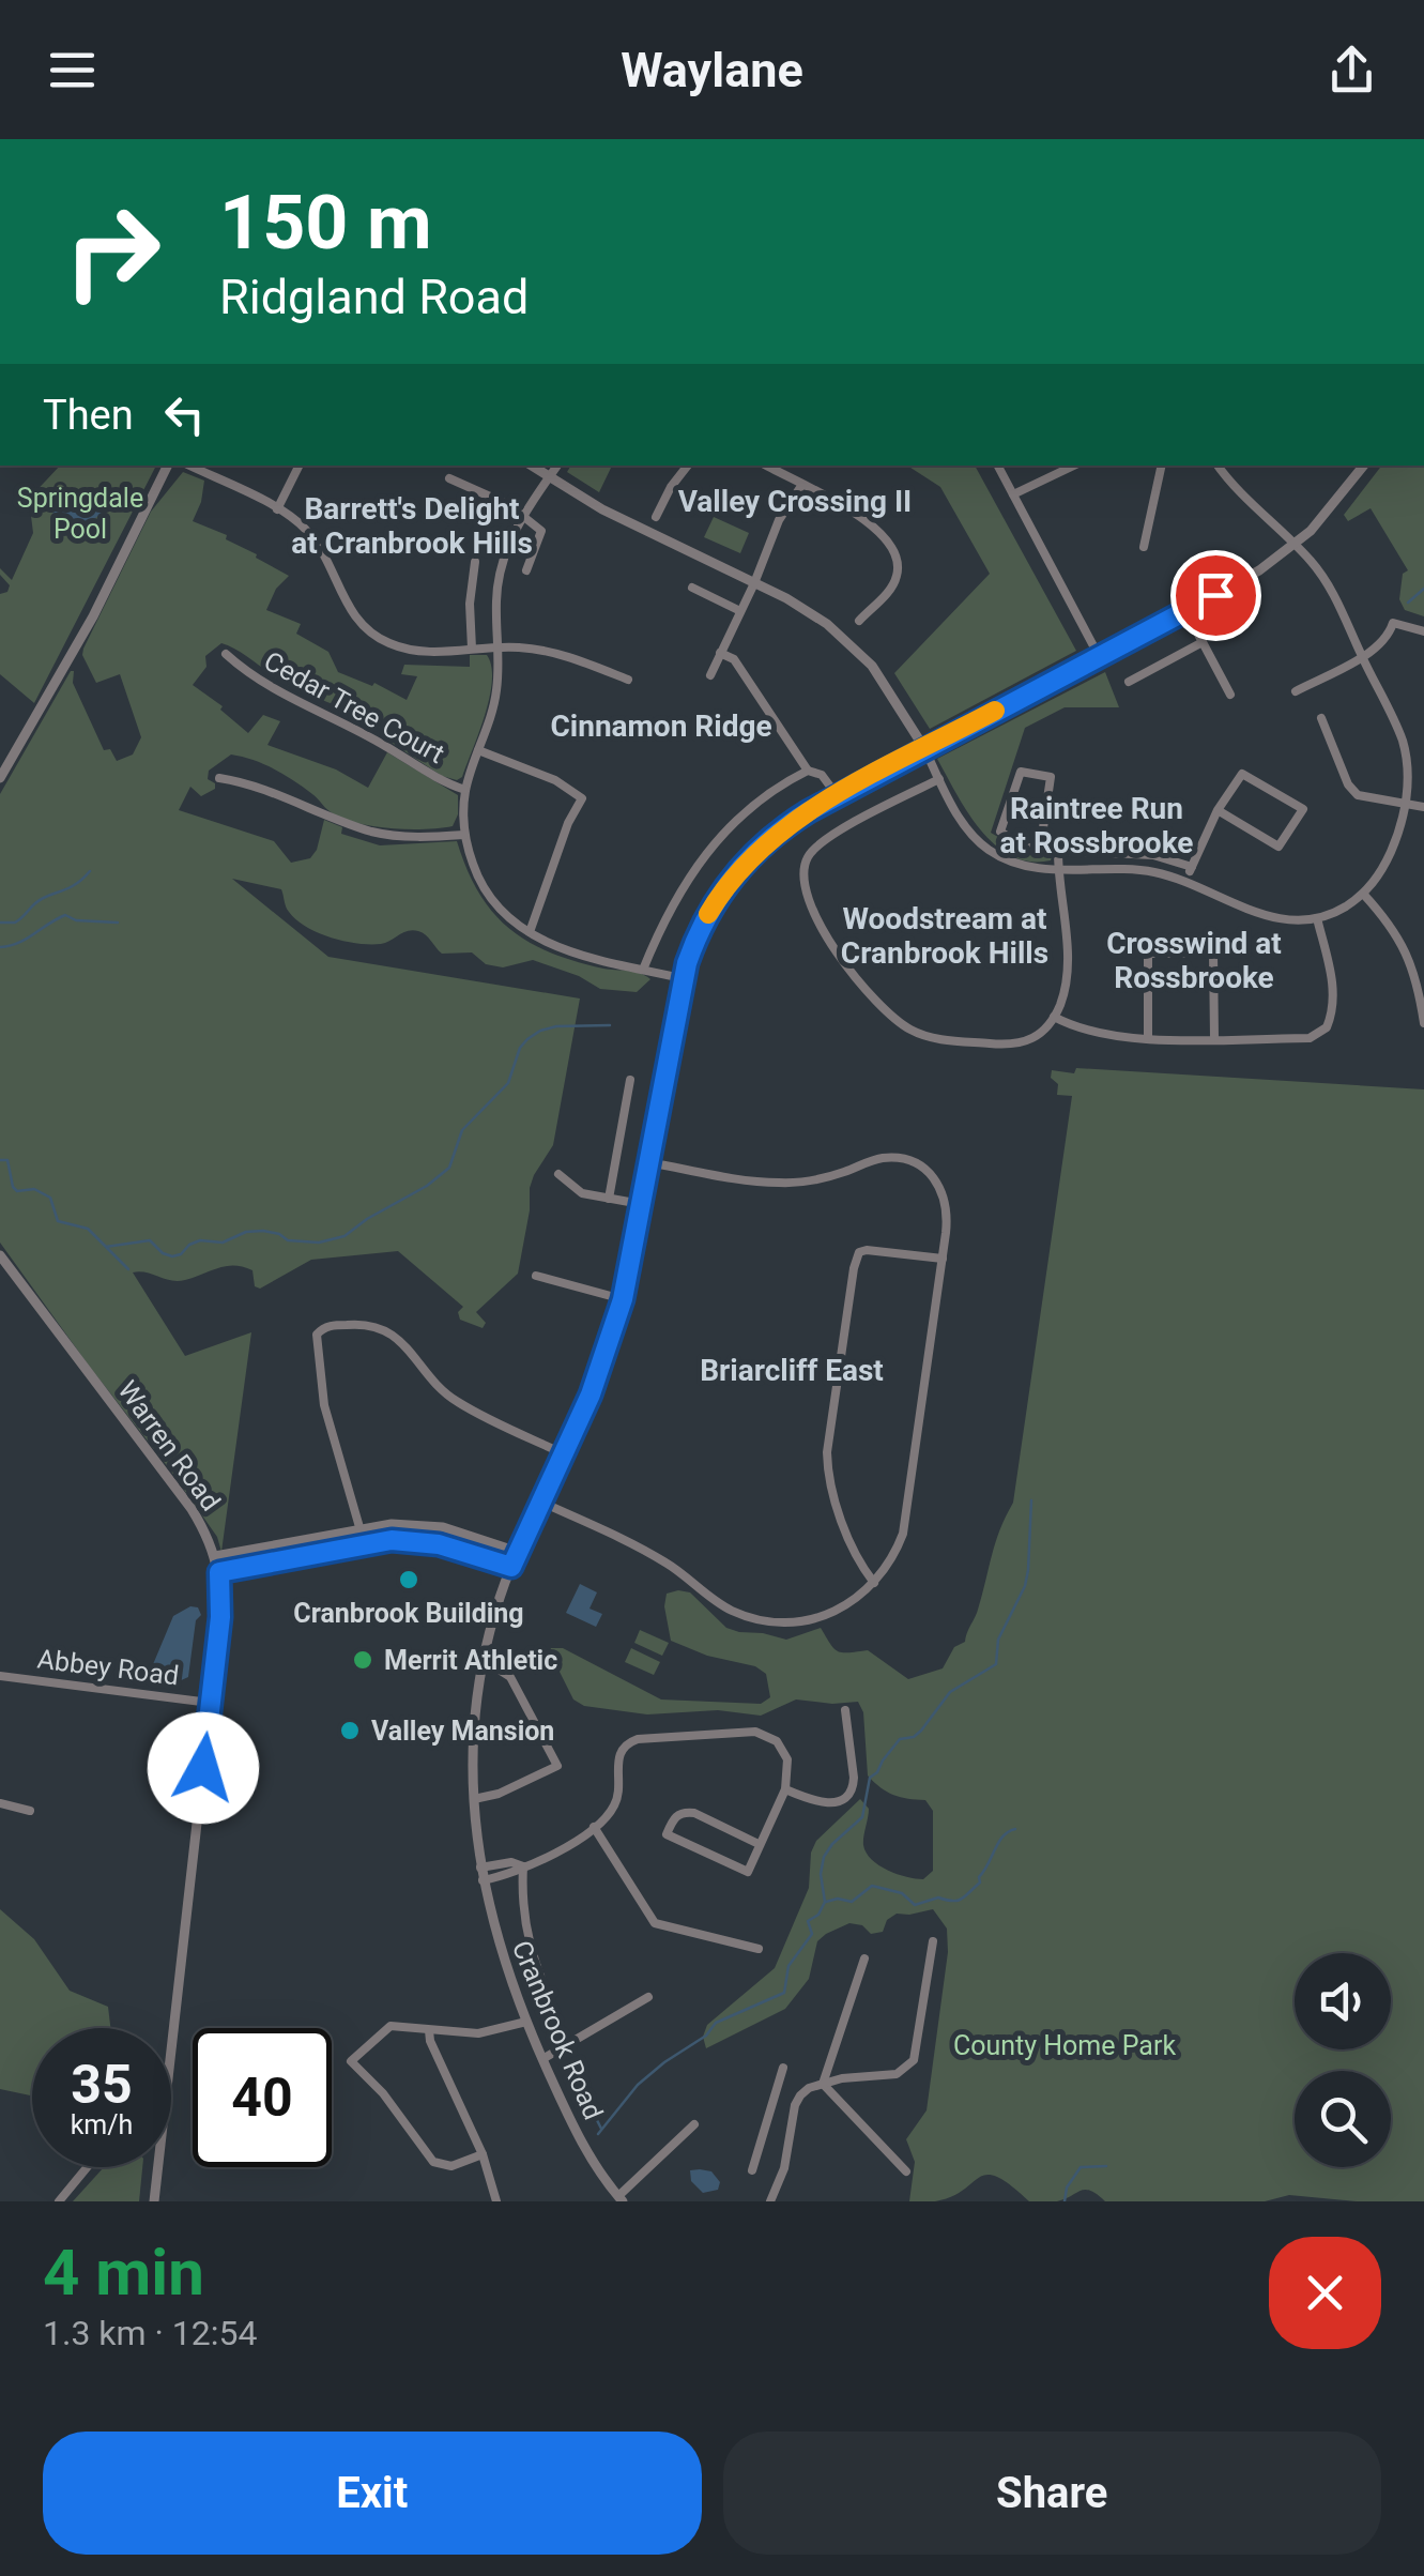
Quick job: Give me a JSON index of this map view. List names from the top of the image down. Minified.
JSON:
{"streets":{"street":["Cedar Tree Court","Warren Road","Abbey Road","Cranbrook Road"]},"crossings":[["Warren Road","Abbey Road"]],"districts":["Valley Crossing II","Barrett's Delight at Cranbrook Hills","Cinnamon Ridge","Raintree Run at Rossbrooke","Woodstream at Cranbrook Hills","Crosswind at Rossbrooke","Briarcliff East"],"parks":["Springdale Pool","County Home Park"],"places":["Cranbrook Building","Merrit Athletic","Valley Mansion"],"page":{"header":"Waylane","turn":["150 m","Ridgland Road"],"then":"Then","speed":"35 km/h","limit":"40","heading":["4 min","1.3 km · 12:54"],"buttons":["Exit","Share"]}}
